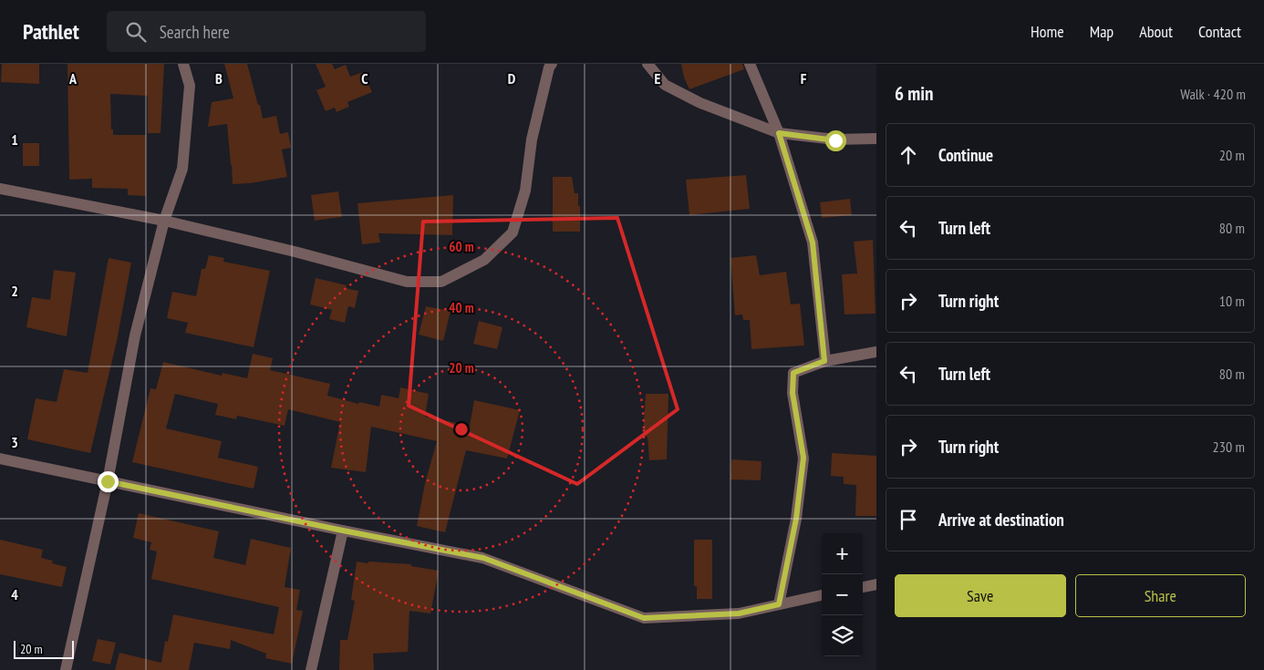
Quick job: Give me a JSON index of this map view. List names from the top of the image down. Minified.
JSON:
{"scale_bar":"20 m","page":{"header":"Pathlet","search":"Search here","nav":["Home","Map","About","Contact"],"heading":["6 min","Walk · 420 m"],"list":[["Continue","20 m"],["Turn left","80 m"],["Turn right","10 m"],["Turn left","80 m"],["Turn right","230 m"],"Arrive at destination"],"map_buttons":["+","−"],"buttons":["Save","Share"],"scale":"20 m"},"grid":{"columns":["A","B","C","D","E","F"],"rows":["1","2","3","4"]},"rings":["60 m","40 m","20 m"]}
